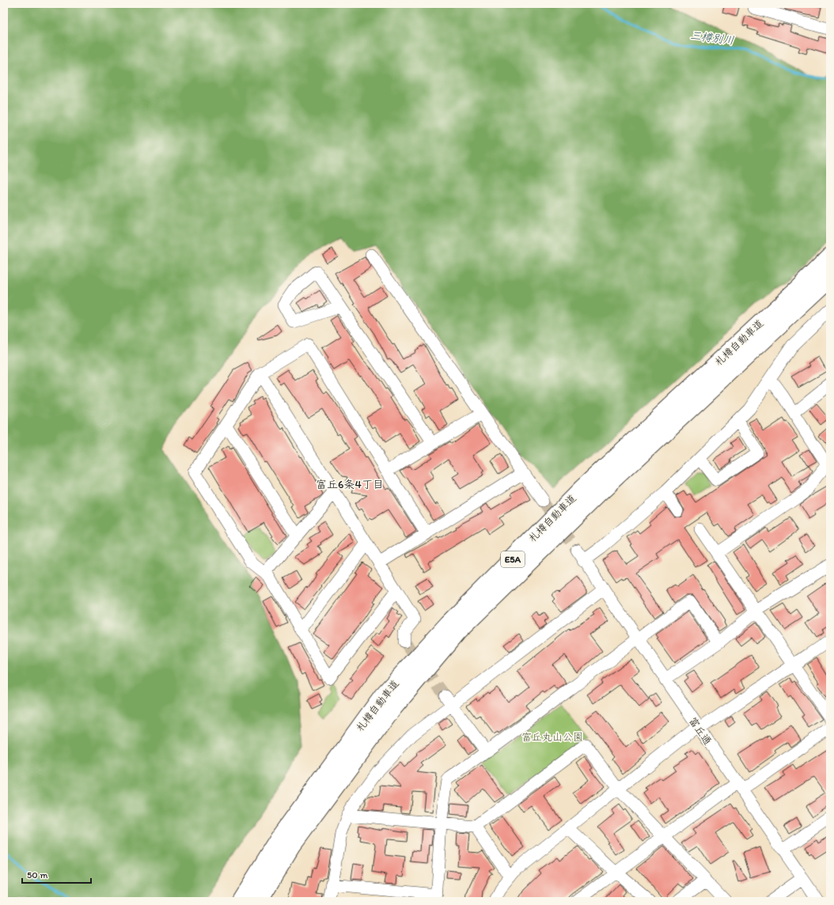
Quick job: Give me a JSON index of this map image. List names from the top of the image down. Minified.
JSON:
{"streets":{"highway":["札樽自動車道","E5A"],"street":["富丘通"]},"districts":["富丘6条4丁目"],"water":["三樽別川"],"parks":["富丘丸山公園"],"scale_bar":"50 m"}
